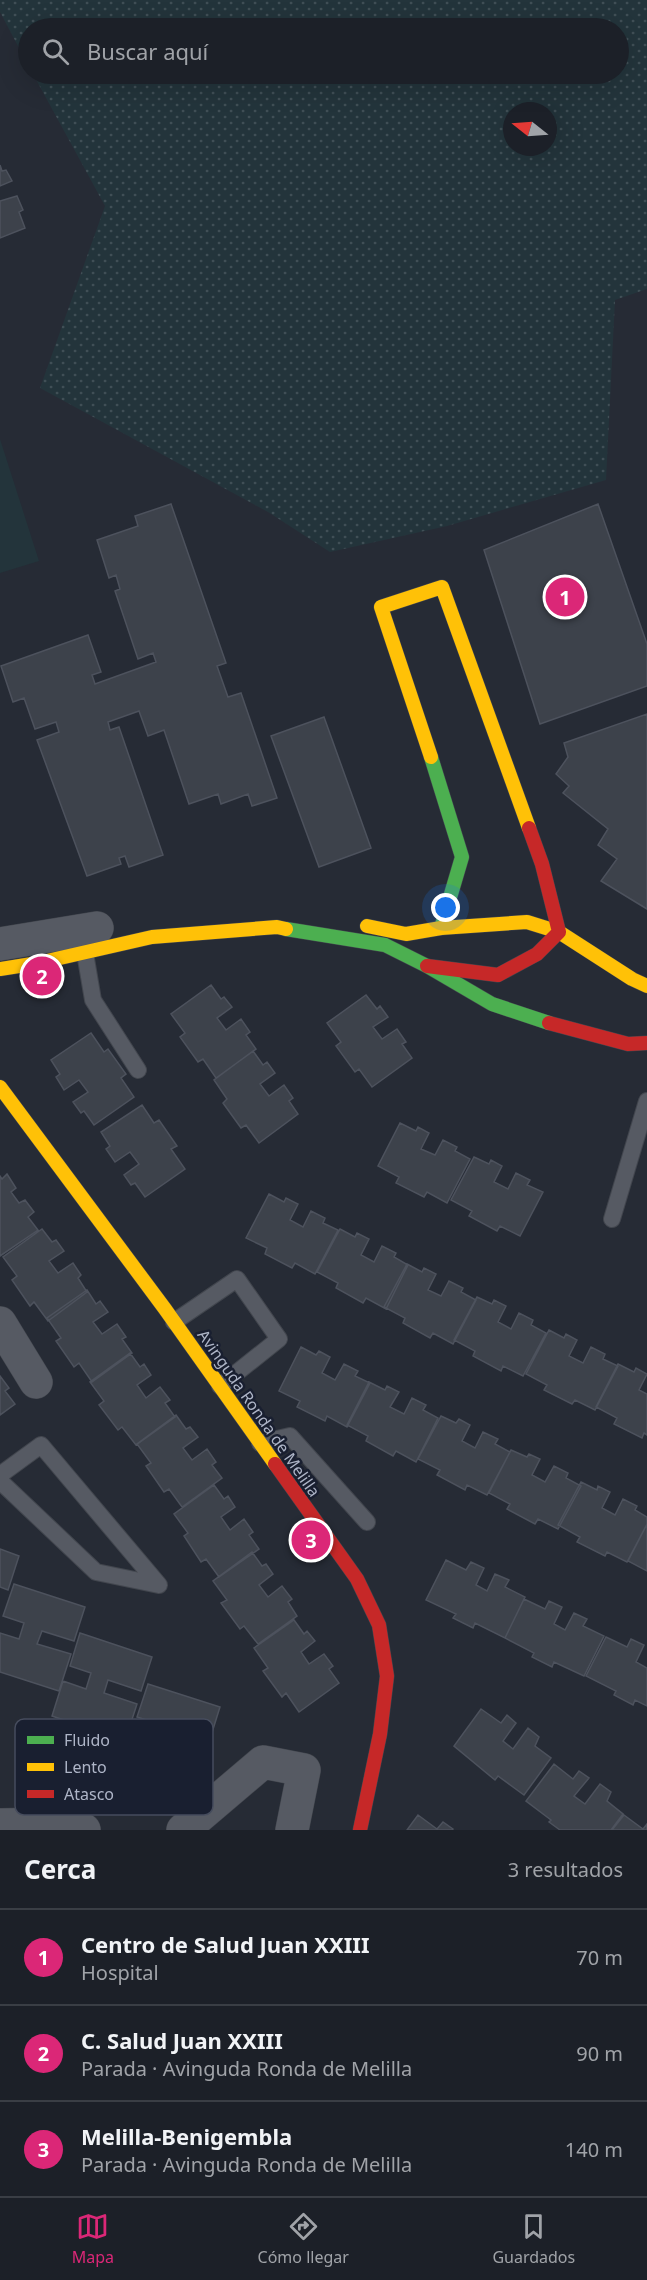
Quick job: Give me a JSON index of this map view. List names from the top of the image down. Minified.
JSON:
{"streets":{"street":["Avinguda Ronda de Melilla"]},"legend":["Fluido","Lento","Atasco"],"north":"left","page":{"search":"Buscar aquí","pins":["1","2","3"],"heading":["Cerca","3 resultados"],"list":[{"mark":"1","name":"Centro de Salud Juan XXIII","note":"Hospital","value":"70 m"},{"mark":"2","name":"C. Salud Juan XXIII","note":"Parada · Avinguda Ronda de Melilla","value":"90 m"},{"mark":"3","name":"Melilla-Benigembla","note":"Parada · Avinguda Ronda de Melilla","value":"140 m"}],"nav":["Mapa","Cómo llegar","Guardados"]}}
